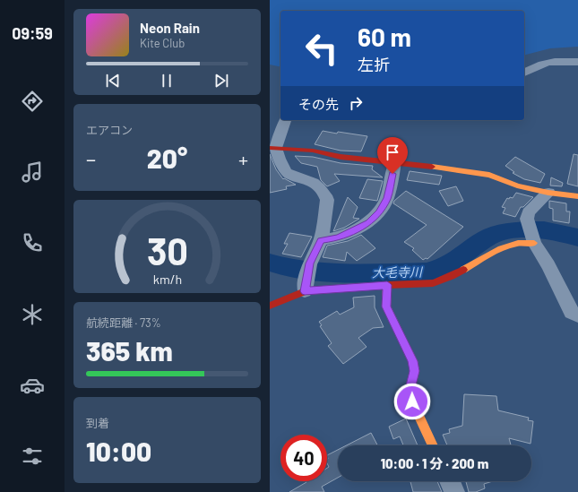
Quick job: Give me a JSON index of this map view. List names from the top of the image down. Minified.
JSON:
{"water":["大毛寺川"],"page":{"tabs":"09:59","turn":["60 m","左折"],"song":["Neon Rain","Kite Club"],"then":"その先","tile":["エアコン",["航続距離 · 73%","365 km"],["到着","10:00"]],"heat":["−","20°","+"],"limit":"40","trip":"10:00 · 1 分 · 200 m","gauge":["30","km/h"]}}
